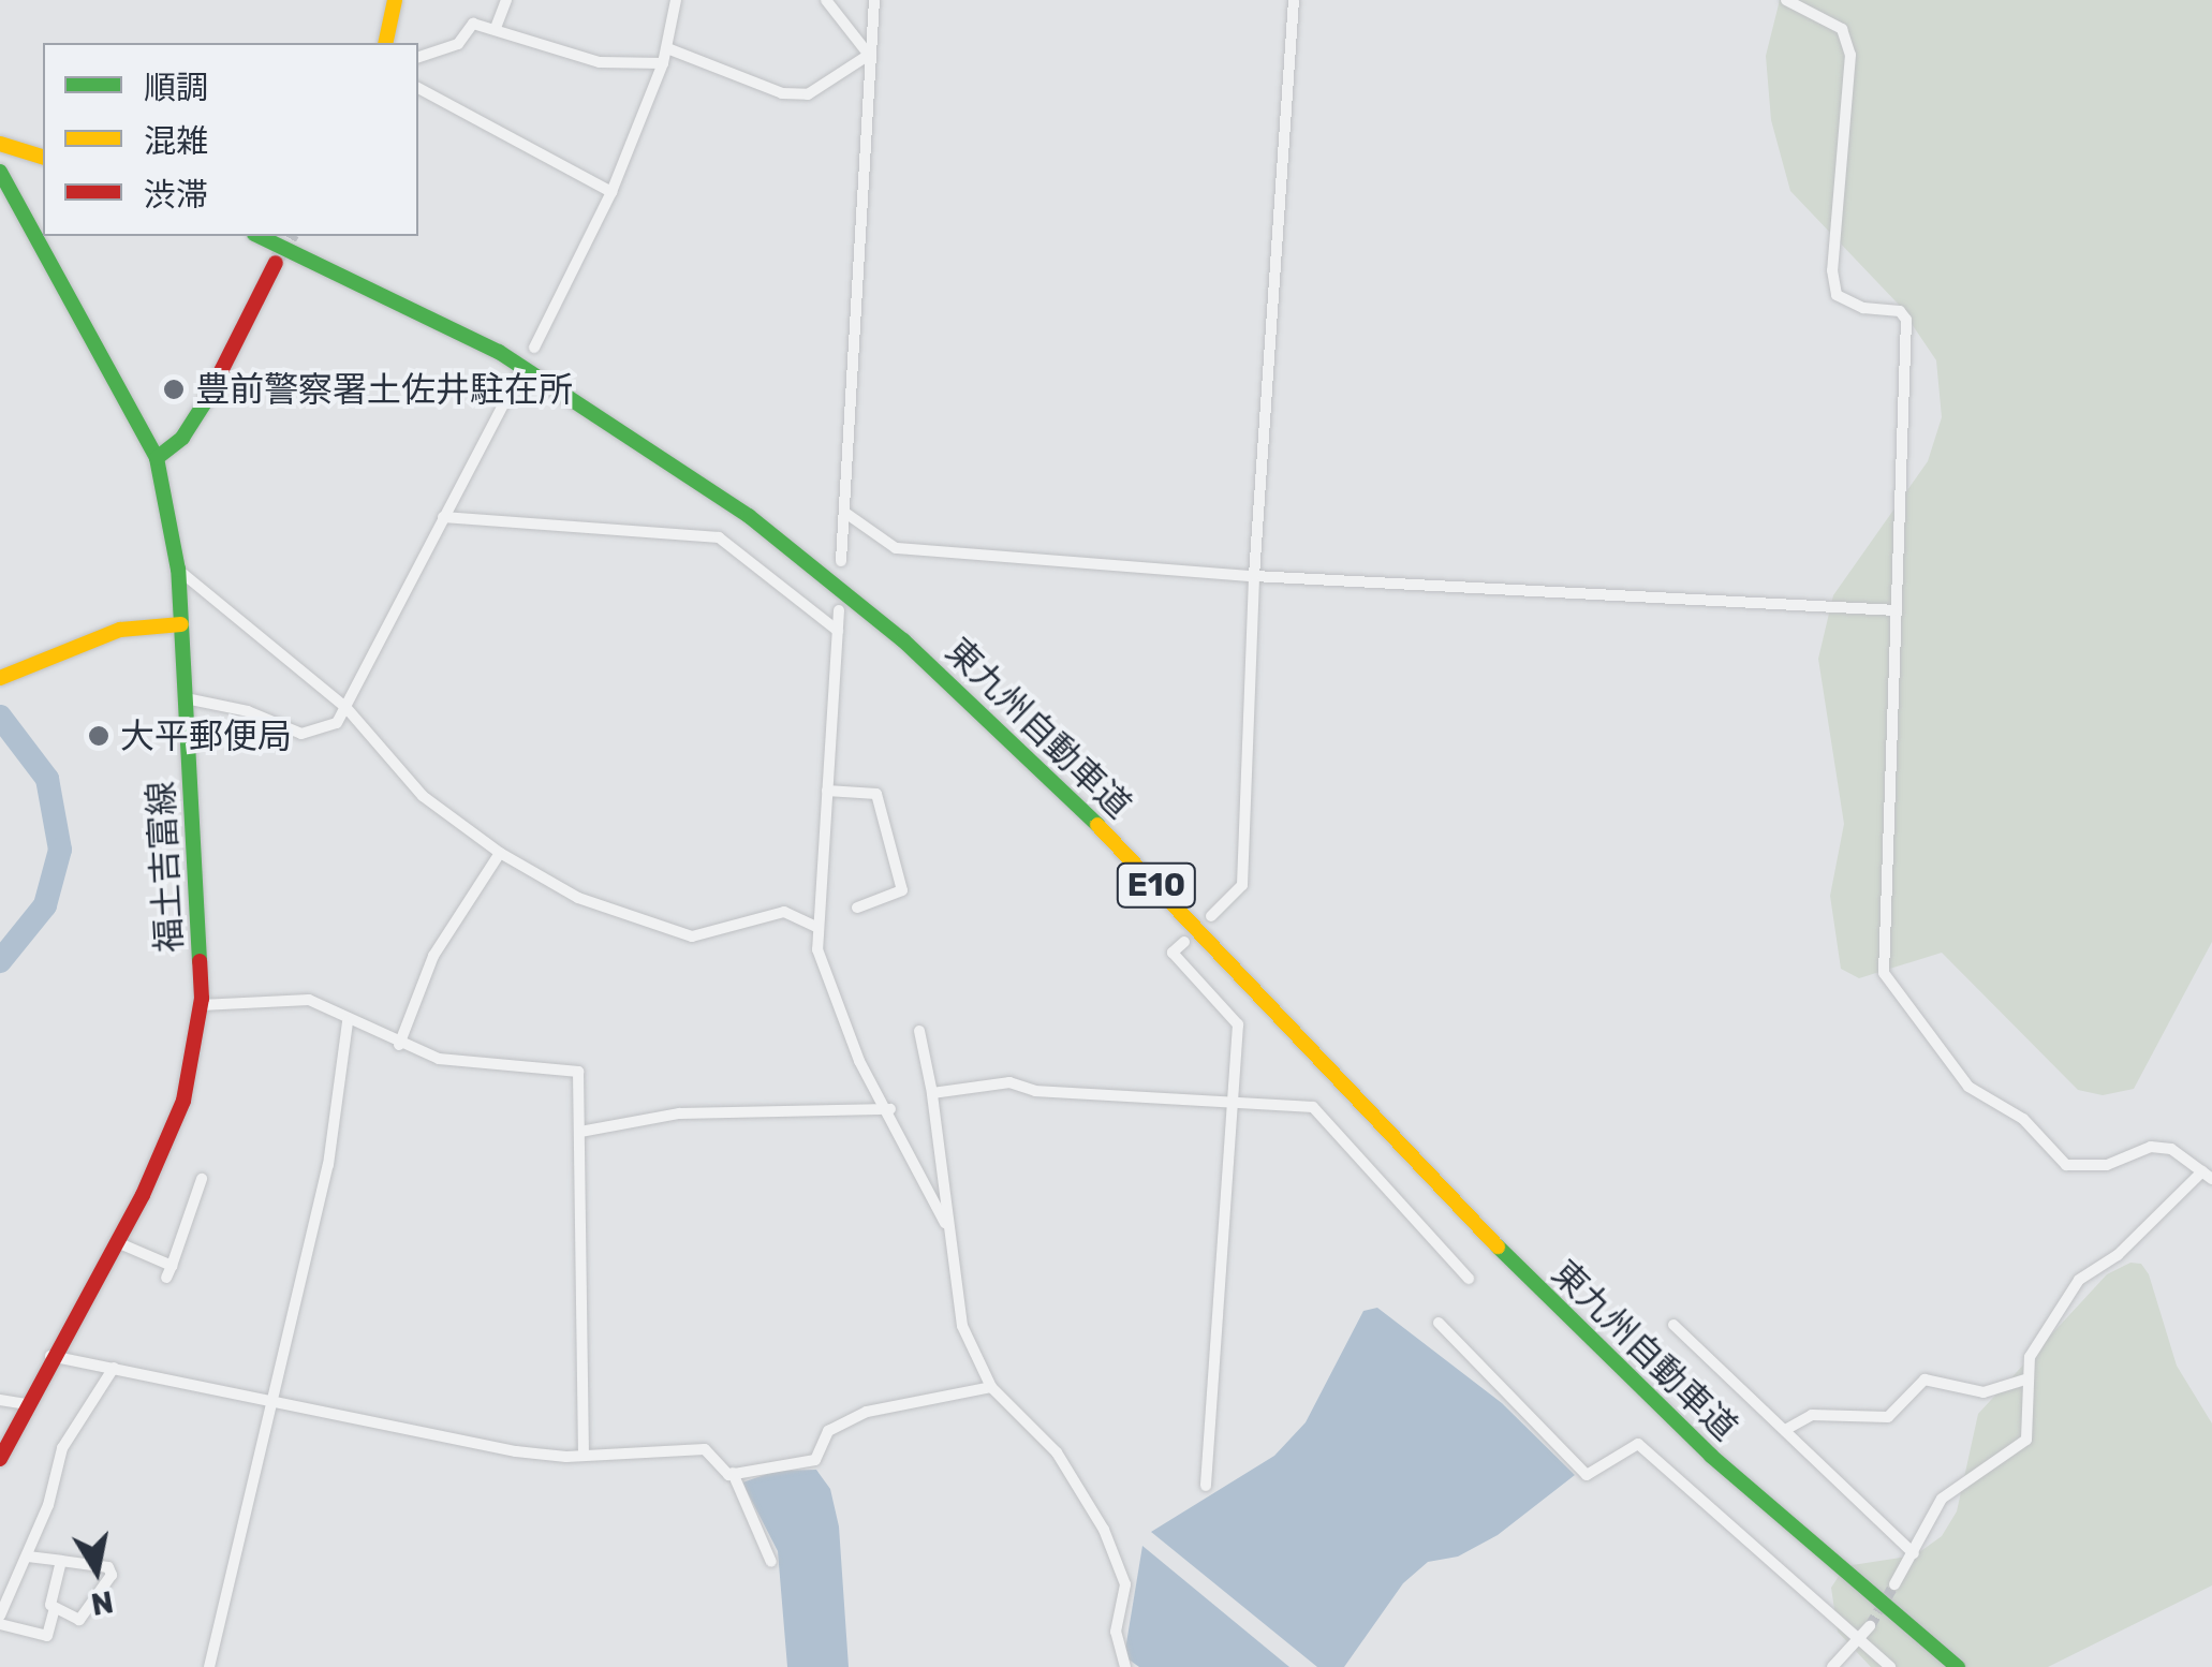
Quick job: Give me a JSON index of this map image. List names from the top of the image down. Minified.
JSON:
{"streets":{"main road":["東九州自動車道","福土吉富線","E10"]},"places":["豊前警察署土佐井駐在所","大平郵便局"],"legend":["順調","混雑","渋滞"],"north":"bottom"}
